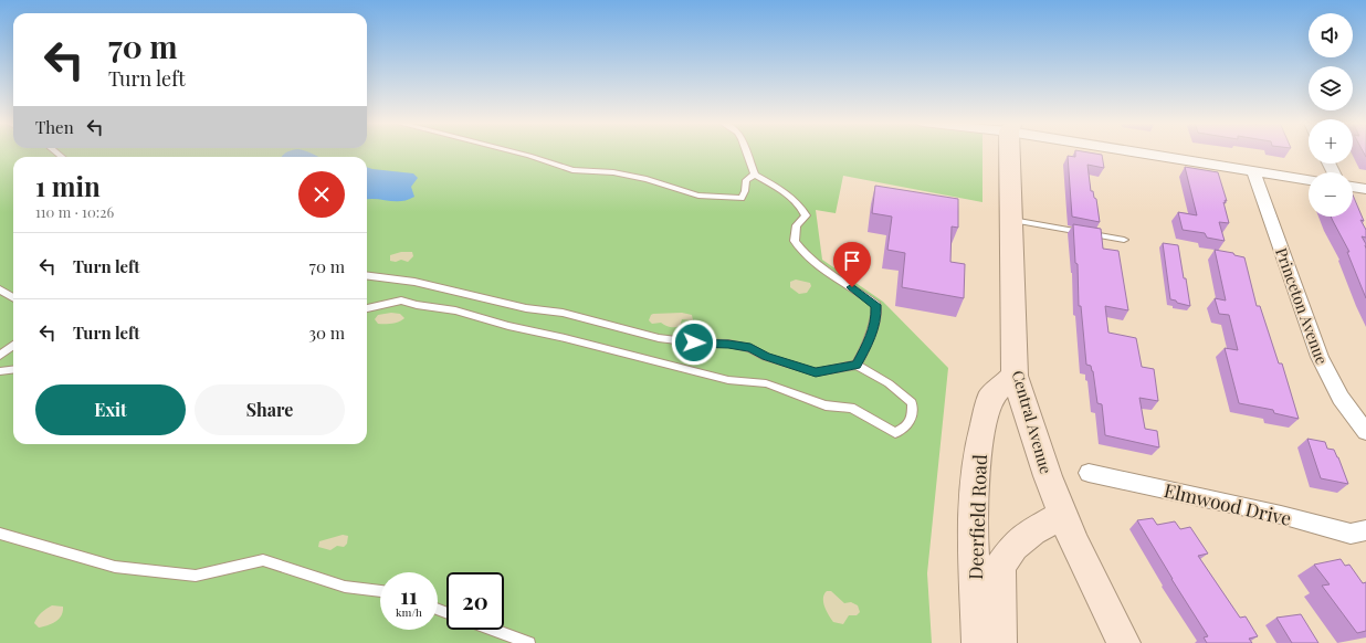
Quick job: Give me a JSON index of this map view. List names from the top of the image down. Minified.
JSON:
{"streets":{"main road":["Central Avenue","Deerfield Road"],"street":["Princeton Avenue","Elmwood Drive"]},"crossings":[["Central Avenue","Deerfield Road"]],"page":{"map_buttons":["+","−"],"turn":["70 m","Turn left"],"then":"Then","heading":["1 min","110 m · 10:26"],"list":[{"name":"Turn left","value":"70 m"},{"name":"Turn left","value":"30 m"}],"buttons":["Exit","Share"],"speed":"11 km/h","limit":"20"}}
